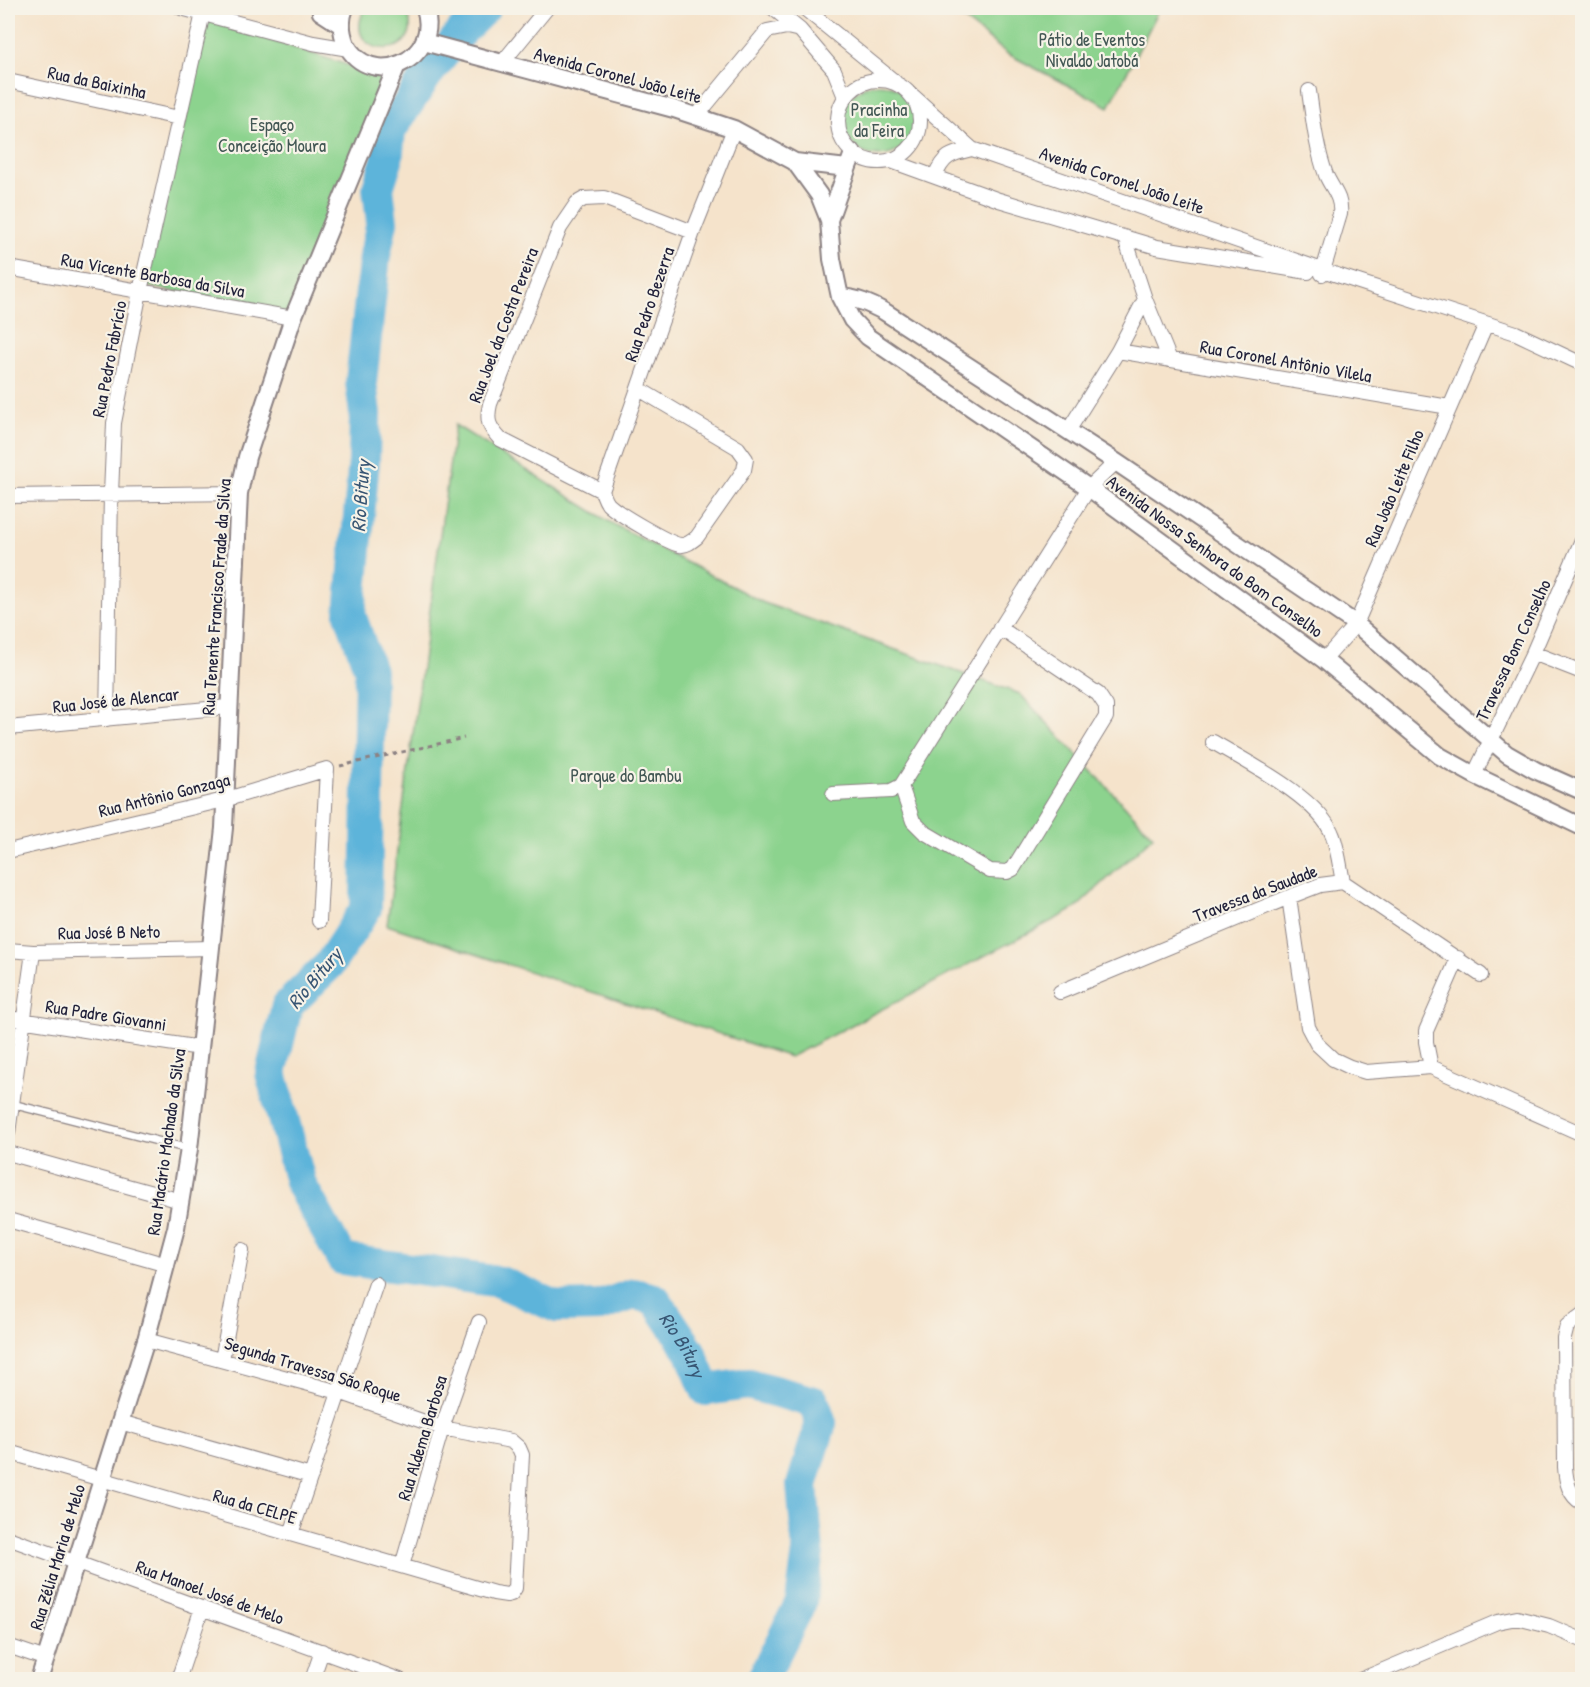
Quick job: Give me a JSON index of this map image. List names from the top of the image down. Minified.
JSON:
{"streets":{"street":["Avenida Coronel João Leite","Rua da Baixinha","Rua Vicente Barbosa da Silva","Rua Pedro Bezerra","Rua Joel da Costa Pereira","Rua Pedro Fabrício","Rua Coronel Antônio Vilela","Rua João Leite Filho","Avenida Nossa Senhora do Bom Conselho","Rua Tenente Francisco Frade da Silva","Travessa Bom Conselho","Rua José de Alencar","Rua Antônio Gonzaga","Travessa da Saudade","Rua José B Neto","Rua Padre Giovanni","Rua Macário Machado da Silva","Segunda Travessa São Roque","Rua Aldema Barbosa","Rua da CELPE","Rua Zélia Maria de Melo","Rua Manoel José de Melo"]},"crossings":[["Avenida Coronel João Leite","Rua Pedro Bezerra"],["Avenida Coronel João Leite","Rua João Leite Filho"],["Avenida Coronel João Leite","Avenida Nossa Senhora do Bom Conselho"],["Rua da Baixinha","Rua Pedro Fabrício"],["Rua Vicente Barbosa da Silva","Rua Pedro Fabrício"],["Rua Vicente Barbosa da Silva","Rua Tenente Francisco Frade da Silva"],["Rua Pedro Bezerra","Rua Joel da Costa Pereira"],["Rua Pedro Fabrício","Rua José de Alencar"],["Rua Coronel Antônio Vilela","Rua João Leite Filho"],["Rua João Leite Filho","Avenida Nossa Senhora do Bom Conselho"],["Avenida Nossa Senhora do Bom Conselho","Travessa Bom Conselho"],["Rua Tenente Francisco Frade da Silva","Rua José de Alencar"],["Rua Tenente Francisco Frade da Silva","Rua Antônio Gonzaga"],["Rua Tenente Francisco Frade da Silva","Rua Macário Machado da Silva"],["Rua Antônio Gonzaga","Rua Macário Machado da Silva"],["Rua José B Neto","Rua Macário Machado da Silva"],["Rua Padre Giovanni","Rua Macário Machado da Silva"],["Rua Macário Machado da Silva","Segunda Travessa São Roque"],["Rua Macário Machado da Silva","Rua da CELPE"],["Rua Macário Machado da Silva","Rua Zélia Maria de Melo"],["Segunda Travessa São Roque","Rua Aldema Barbosa"],["Segunda Travessa São Roque","Rua da CELPE"],["Rua Aldema Barbosa","Rua da CELPE"],["Rua da CELPE","Rua Zélia Maria de Melo"],["Rua Zélia Maria de Melo","Rua Manoel José de Melo"]],"water":["Rio Bitury"],"parks":["Pátio de Eventos Nivaldo Jatobá","Pracinha da Feira","Espaço Conceição Moura","Parque do Bambu"]}
